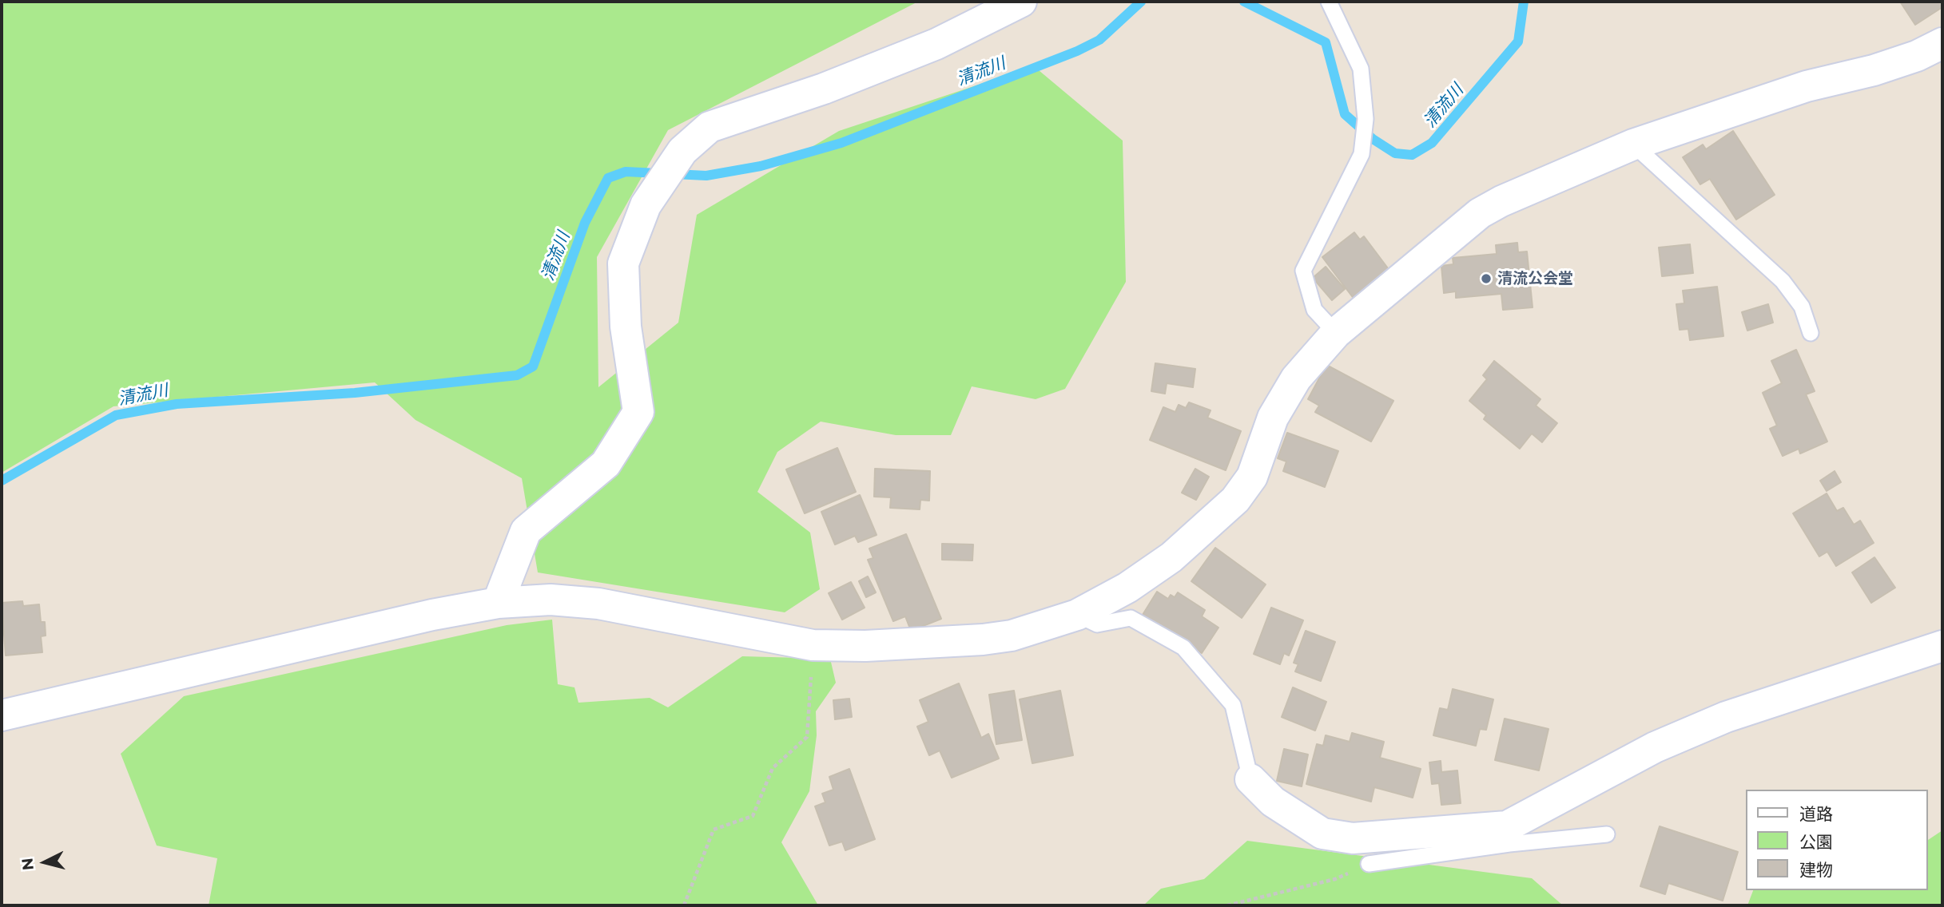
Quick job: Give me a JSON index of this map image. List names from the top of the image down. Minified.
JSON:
{"water":["清流川"],"places":["清流公会堂"],"legend":["道路","公園","建物"],"north":"left"}
